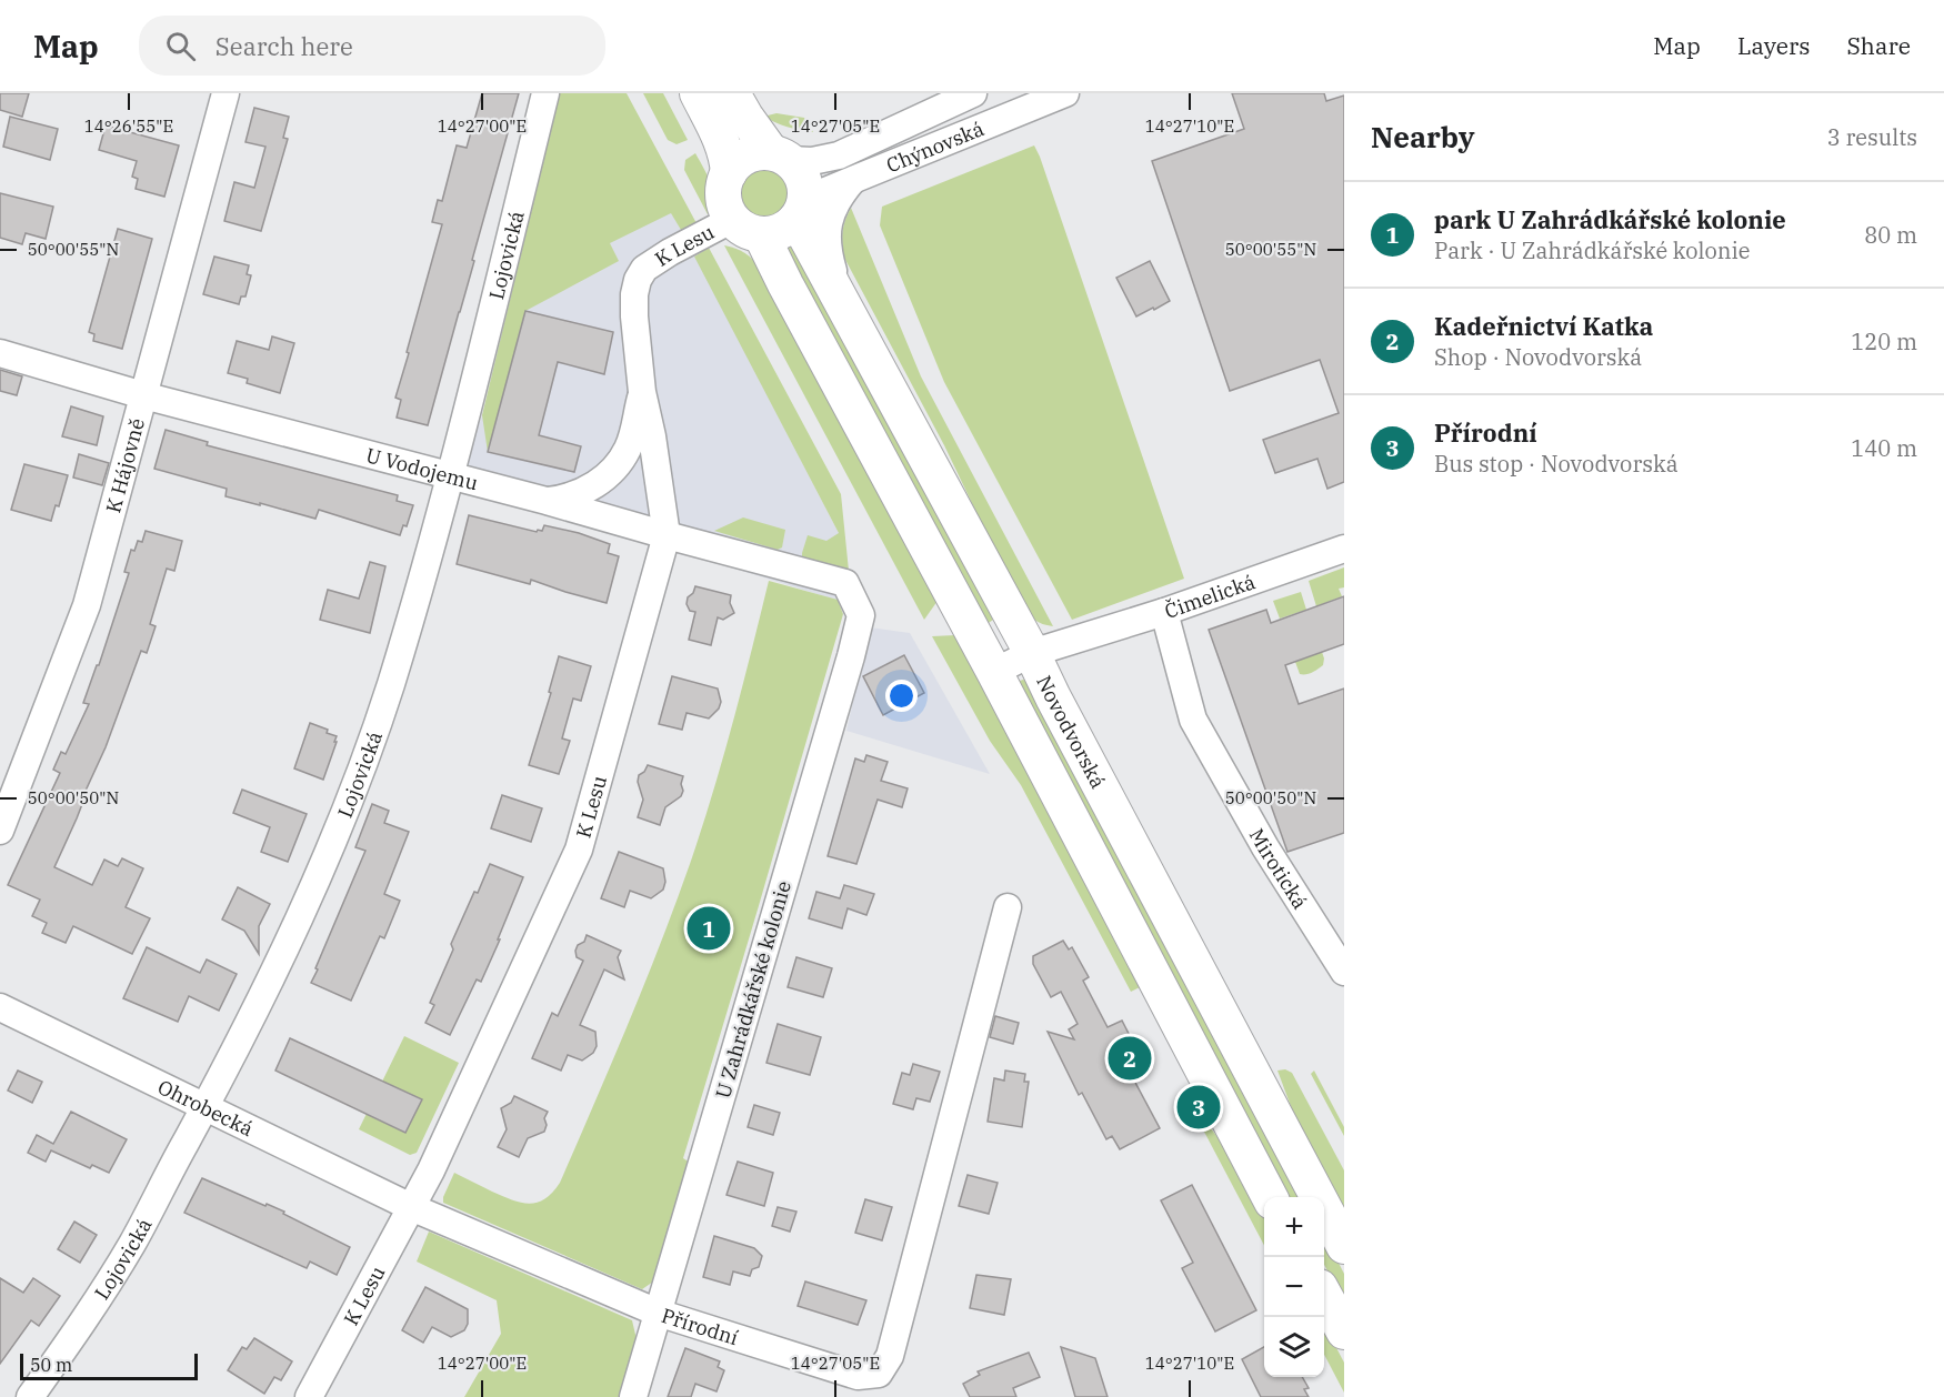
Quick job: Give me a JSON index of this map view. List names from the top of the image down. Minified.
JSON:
{"streets":{"main road":["Novodvorská"],"street":["Chýnovská","K Lesu","Lojovická","K Hájovně","U Vodojemu","Čimelická","Mirotická","U Zahrádkářské kolonie","Ohrobecká","Přírodní"]},"crossings":[["Chýnovská","K Lesu"],["Chýnovská","Novodvorská"],["K Lesu","U Vodojemu"],["K Lesu","Novodvorská"],["K Lesu","Ohrobecká"],["K Lesu","Přírodní"],["Lojovická","U Vodojemu"],["Lojovická","Ohrobecká"],["K Hájovně","U Vodojemu"],["U Vodojemu","U Zahrádkářské kolonie"],["Čimelická","Novodvorská"],["Čimelická","Mirotická"],["U Zahrádkářské kolonie","Přírodní"],["Ohrobecká","Přírodní"]],"scale_bar":"50 m","page":{"header":"Map","search":"Search here","nav":["Map","Layers","Share"],"heading":["Nearby","3 results"],"list":[{"mark":"1","name":"park U Zahrádkářské kolonie","note":"Park · U Zahrádkářské kolonie","value":"80 m"},{"mark":"2","name":"Kadeřnictví Katka","note":"Shop · Novodvorská","value":"120 m"},{"mark":"3","name":"Přírodní","note":"Bus stop · Novodvorská","value":"140 m"}],"pins":["1","2","3"],"map_buttons":["+","−"],"scale":"50 m"},"coordinates":["14°26'55\"E","14°27'00\"E","14°27'05\"E","14°27'10\"E","50°00'55\"N","50°00'50\"N"]}
